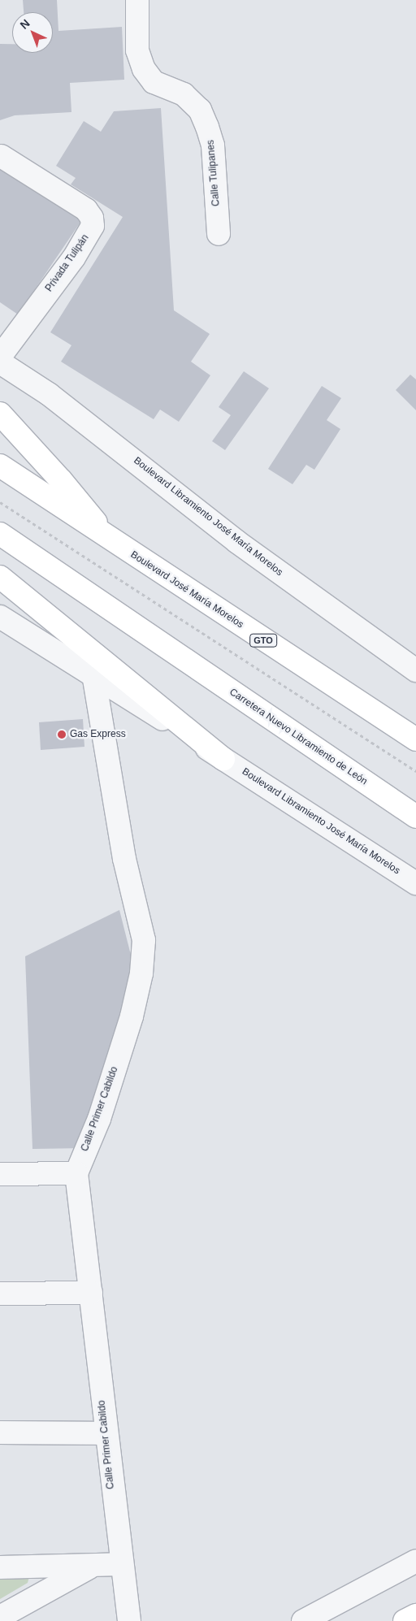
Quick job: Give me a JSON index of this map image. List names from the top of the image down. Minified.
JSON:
{"streets":{"main road":["Boulevard José María Morelos","GTO","Carretera Nuevo Libramiento de León"],"street":["Calle Tulipanes","Privada Tulipán","Boulevard Libramiento José María Morelos","Calle Primer Cabildo"]},"crossings":[["Boulevard Libramiento José María Morelos","Calle Primer Cabildo"]],"places":["Gas Express"],"north":"top left"}
